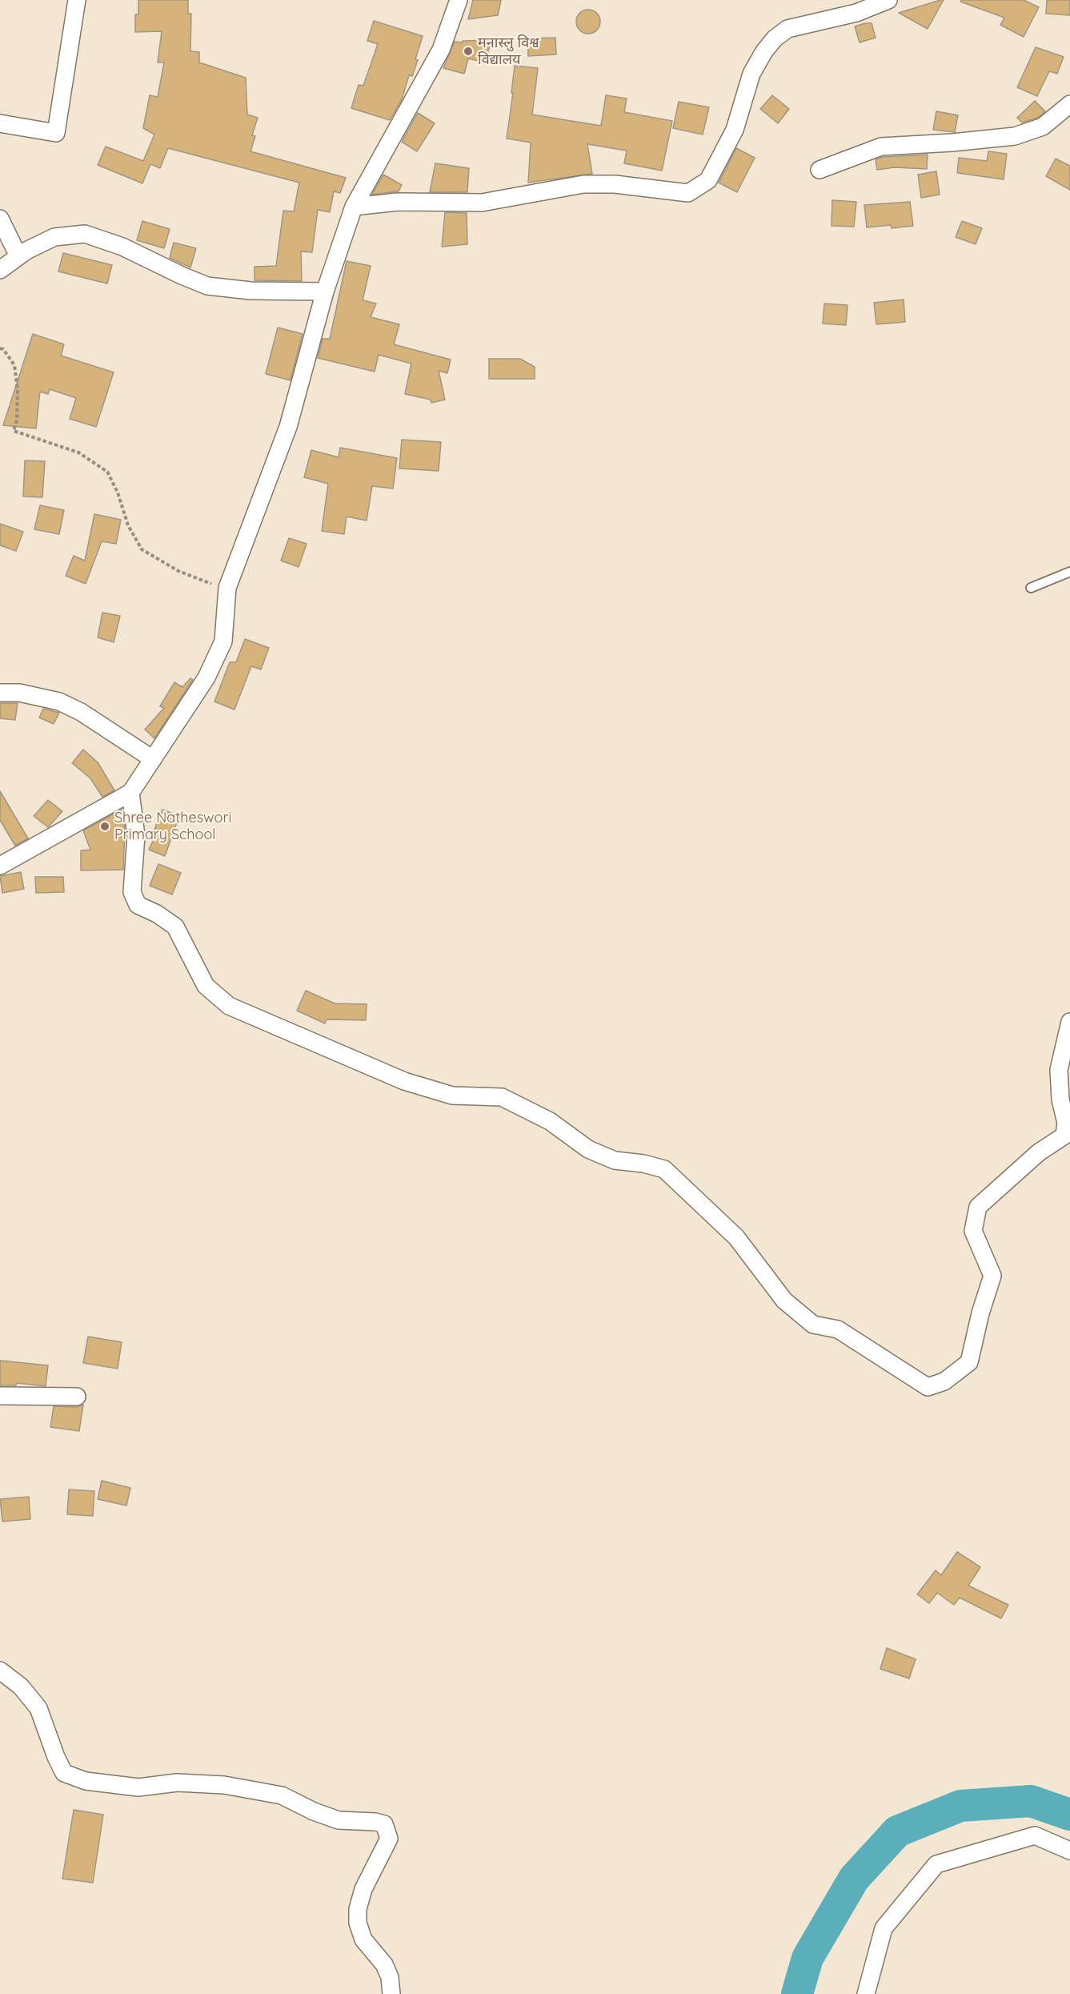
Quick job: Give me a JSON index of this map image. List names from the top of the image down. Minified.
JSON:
{"places":["मनास्लु विश्व विद्यालय","Shree Natheswori Primary School"]}
